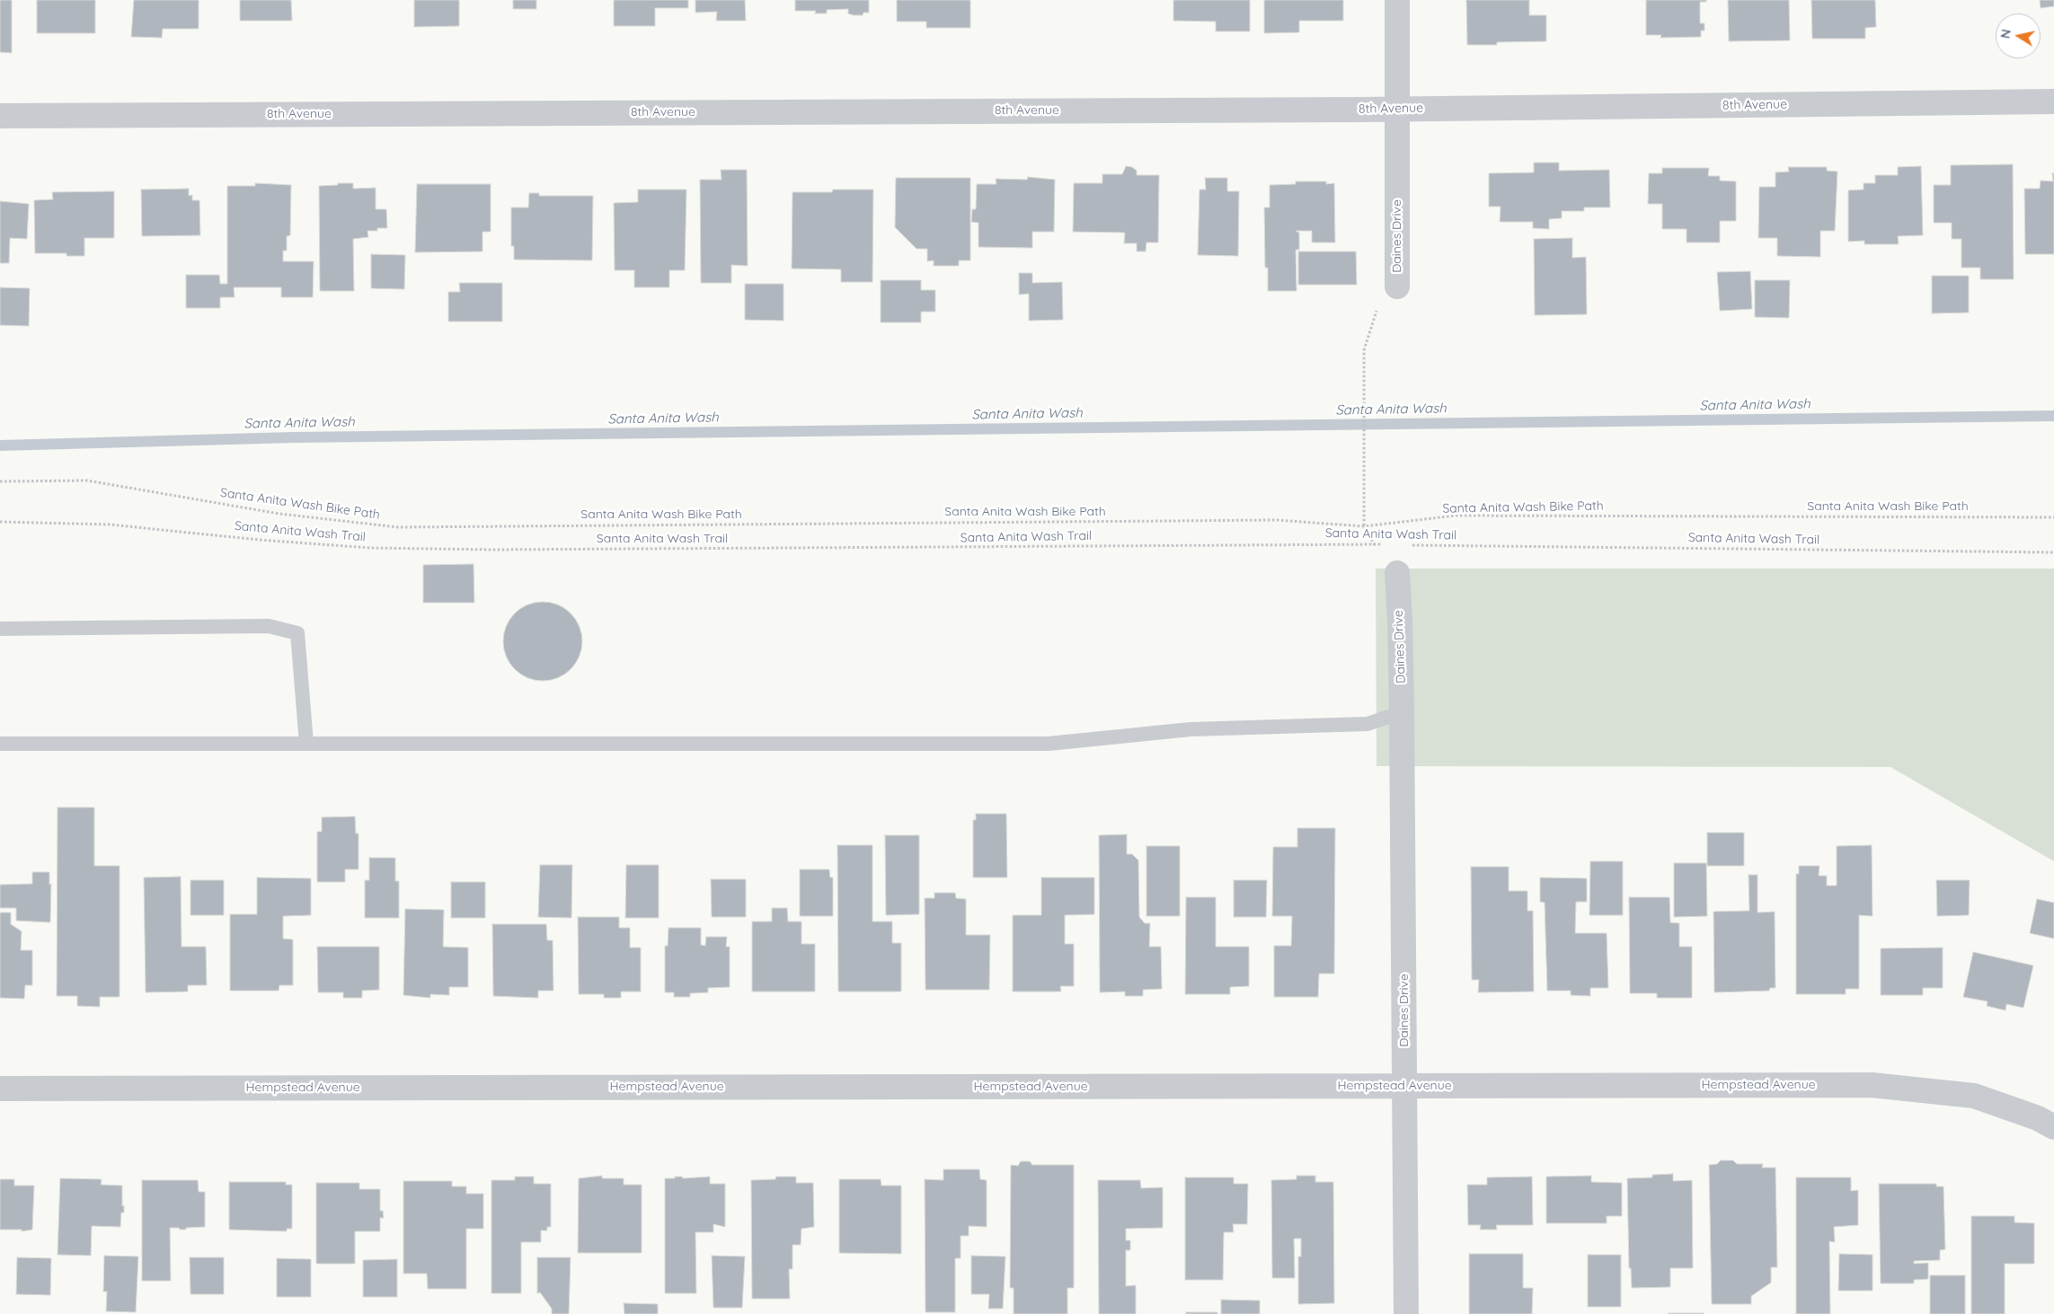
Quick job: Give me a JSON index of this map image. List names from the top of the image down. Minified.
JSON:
{"streets":{"street":["8th Avenue","Daines Drive","Hempstead Avenue"],"path":["Santa Anita Wash Bike Path","Santa Anita Wash Trail"]},"crossings":[["8th Avenue","Daines Drive"],["Daines Drive","Santa Anita Wash Bike Path"],["Daines Drive","Hempstead Avenue"]],"water":["Santa Anita Wash"],"north":"left"}
